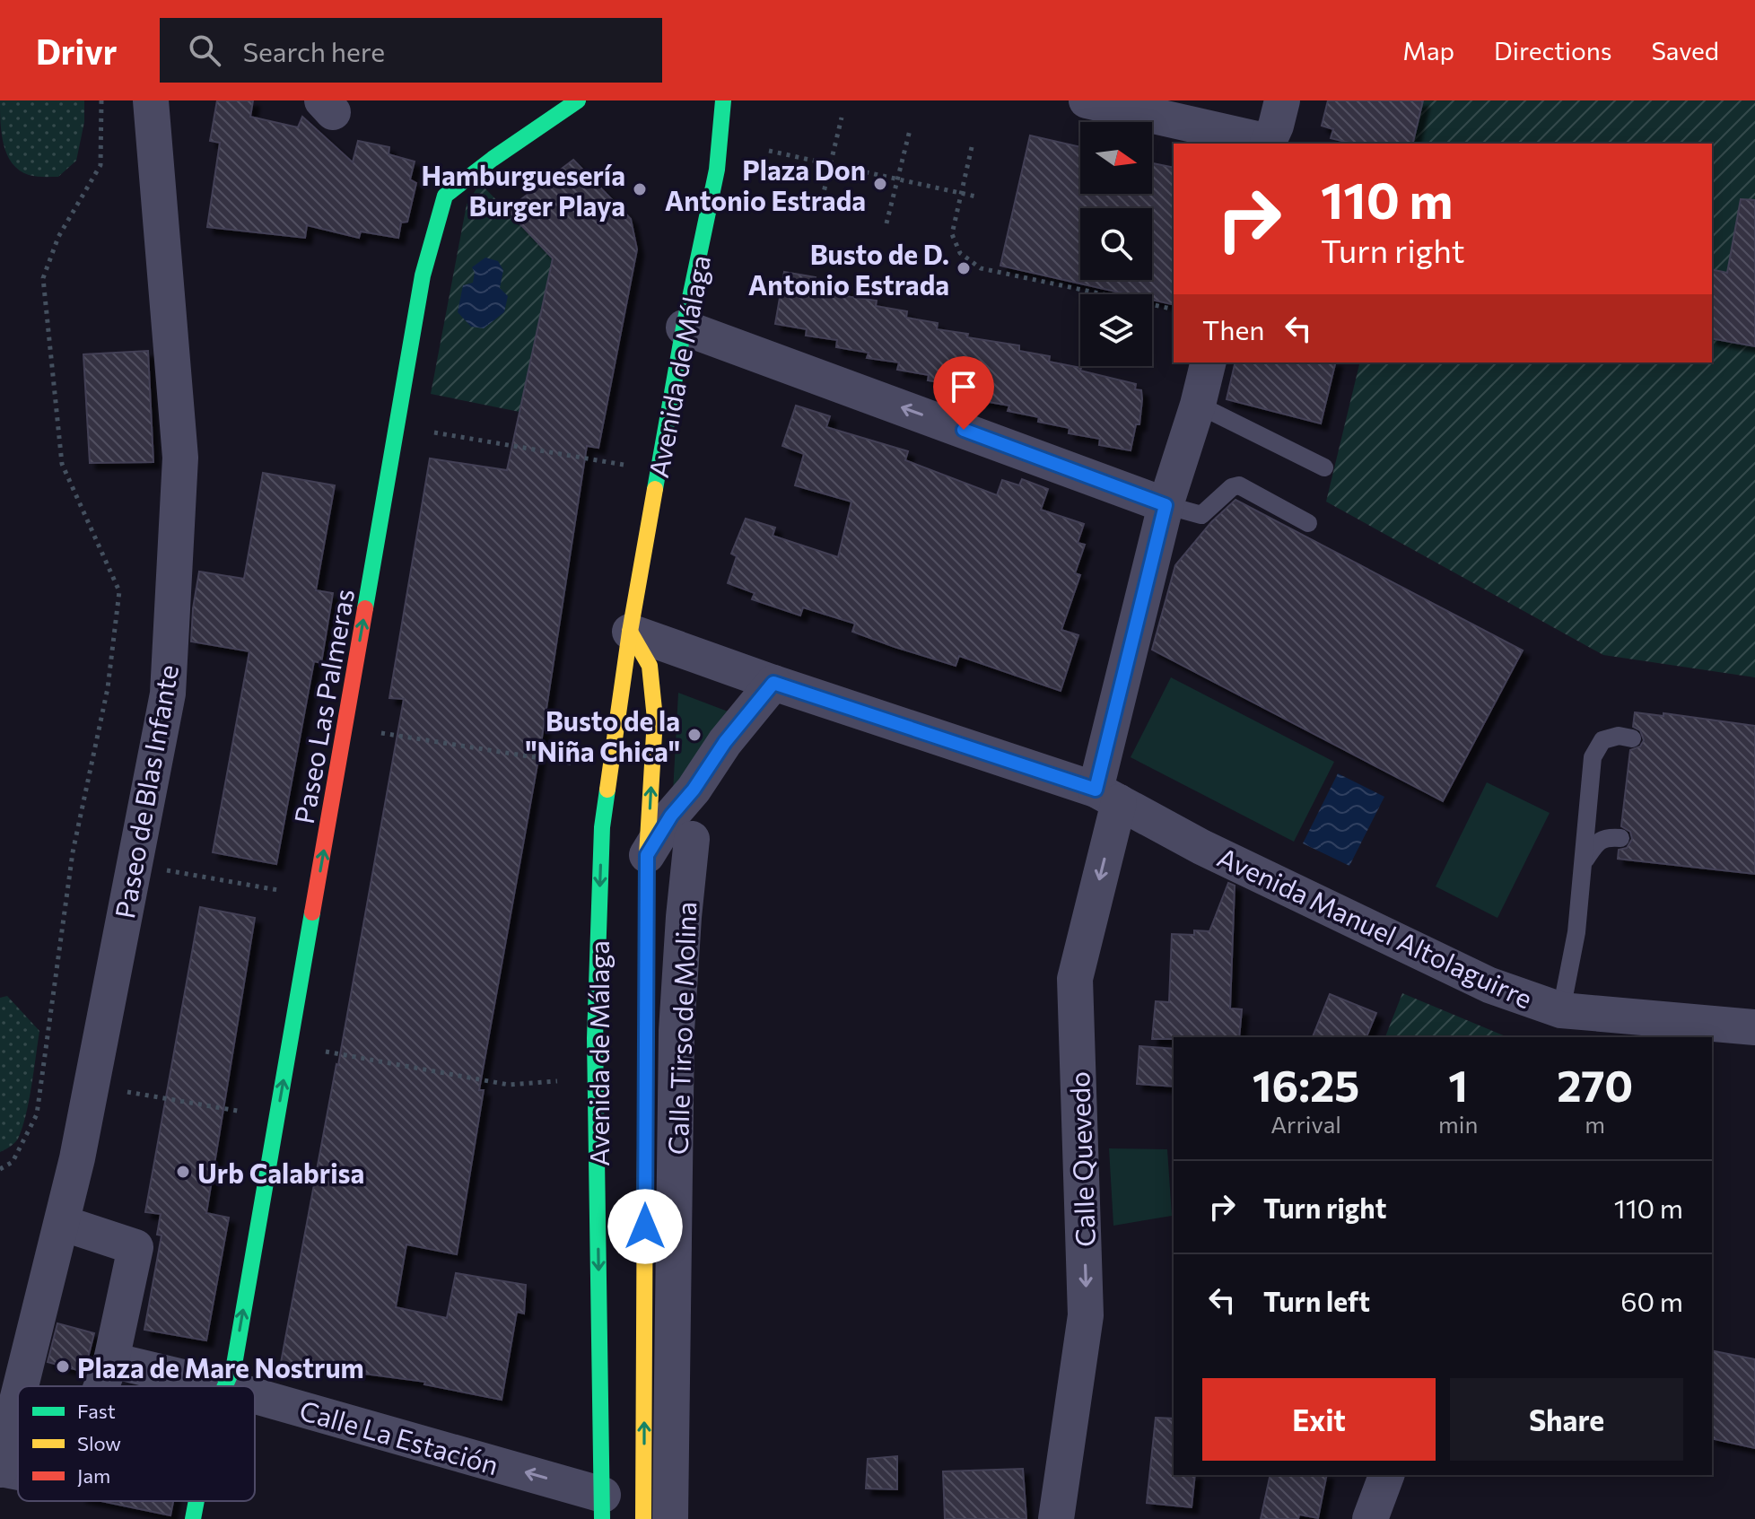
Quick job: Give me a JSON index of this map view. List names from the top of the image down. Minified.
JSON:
{"streets":{"main road":["Avenida de Málaga","Paseo Las Palmeras"],"street":["Paseo de Blas Infante","Avenida Manuel Altolaguirre","Calle Tirso de Molina","Calle Quevedo","Calle La Estación"]},"crossings":[["Avenida de Málaga","Avenida Manuel Altolaguirre"],["Avenida de Málaga","Calle Tirso de Molina"],["Avenida de Málaga","Calle La Estación"],["Avenida Manuel Altolaguirre","Calle Quevedo"]],"one_way":["Paseo Las Palmeras","Calle Quevedo","Calle La Estación"],"places":["Plaza Don Antonio Estrada","Hamburguesería Burger Playa","Busto de D. Antonio Estrada","Busto de la \"Niña Chica\"","Urb Calabrisa","Plaza de Mare Nostrum"],"legend":["Fast","Slow","Jam"],"north":"right","page":{"header":"Drivr","search":"Search here","nav":["Map","Directions","Saved"],"turn":["110 m","Turn right"],"then":"Then","eta":["16:25","Arrival","1","min","270","m"],"list":[{"name":"Turn right","value":"110 m"},{"name":"Turn left","value":"60 m"}],"buttons":["Exit","Share"]}}
